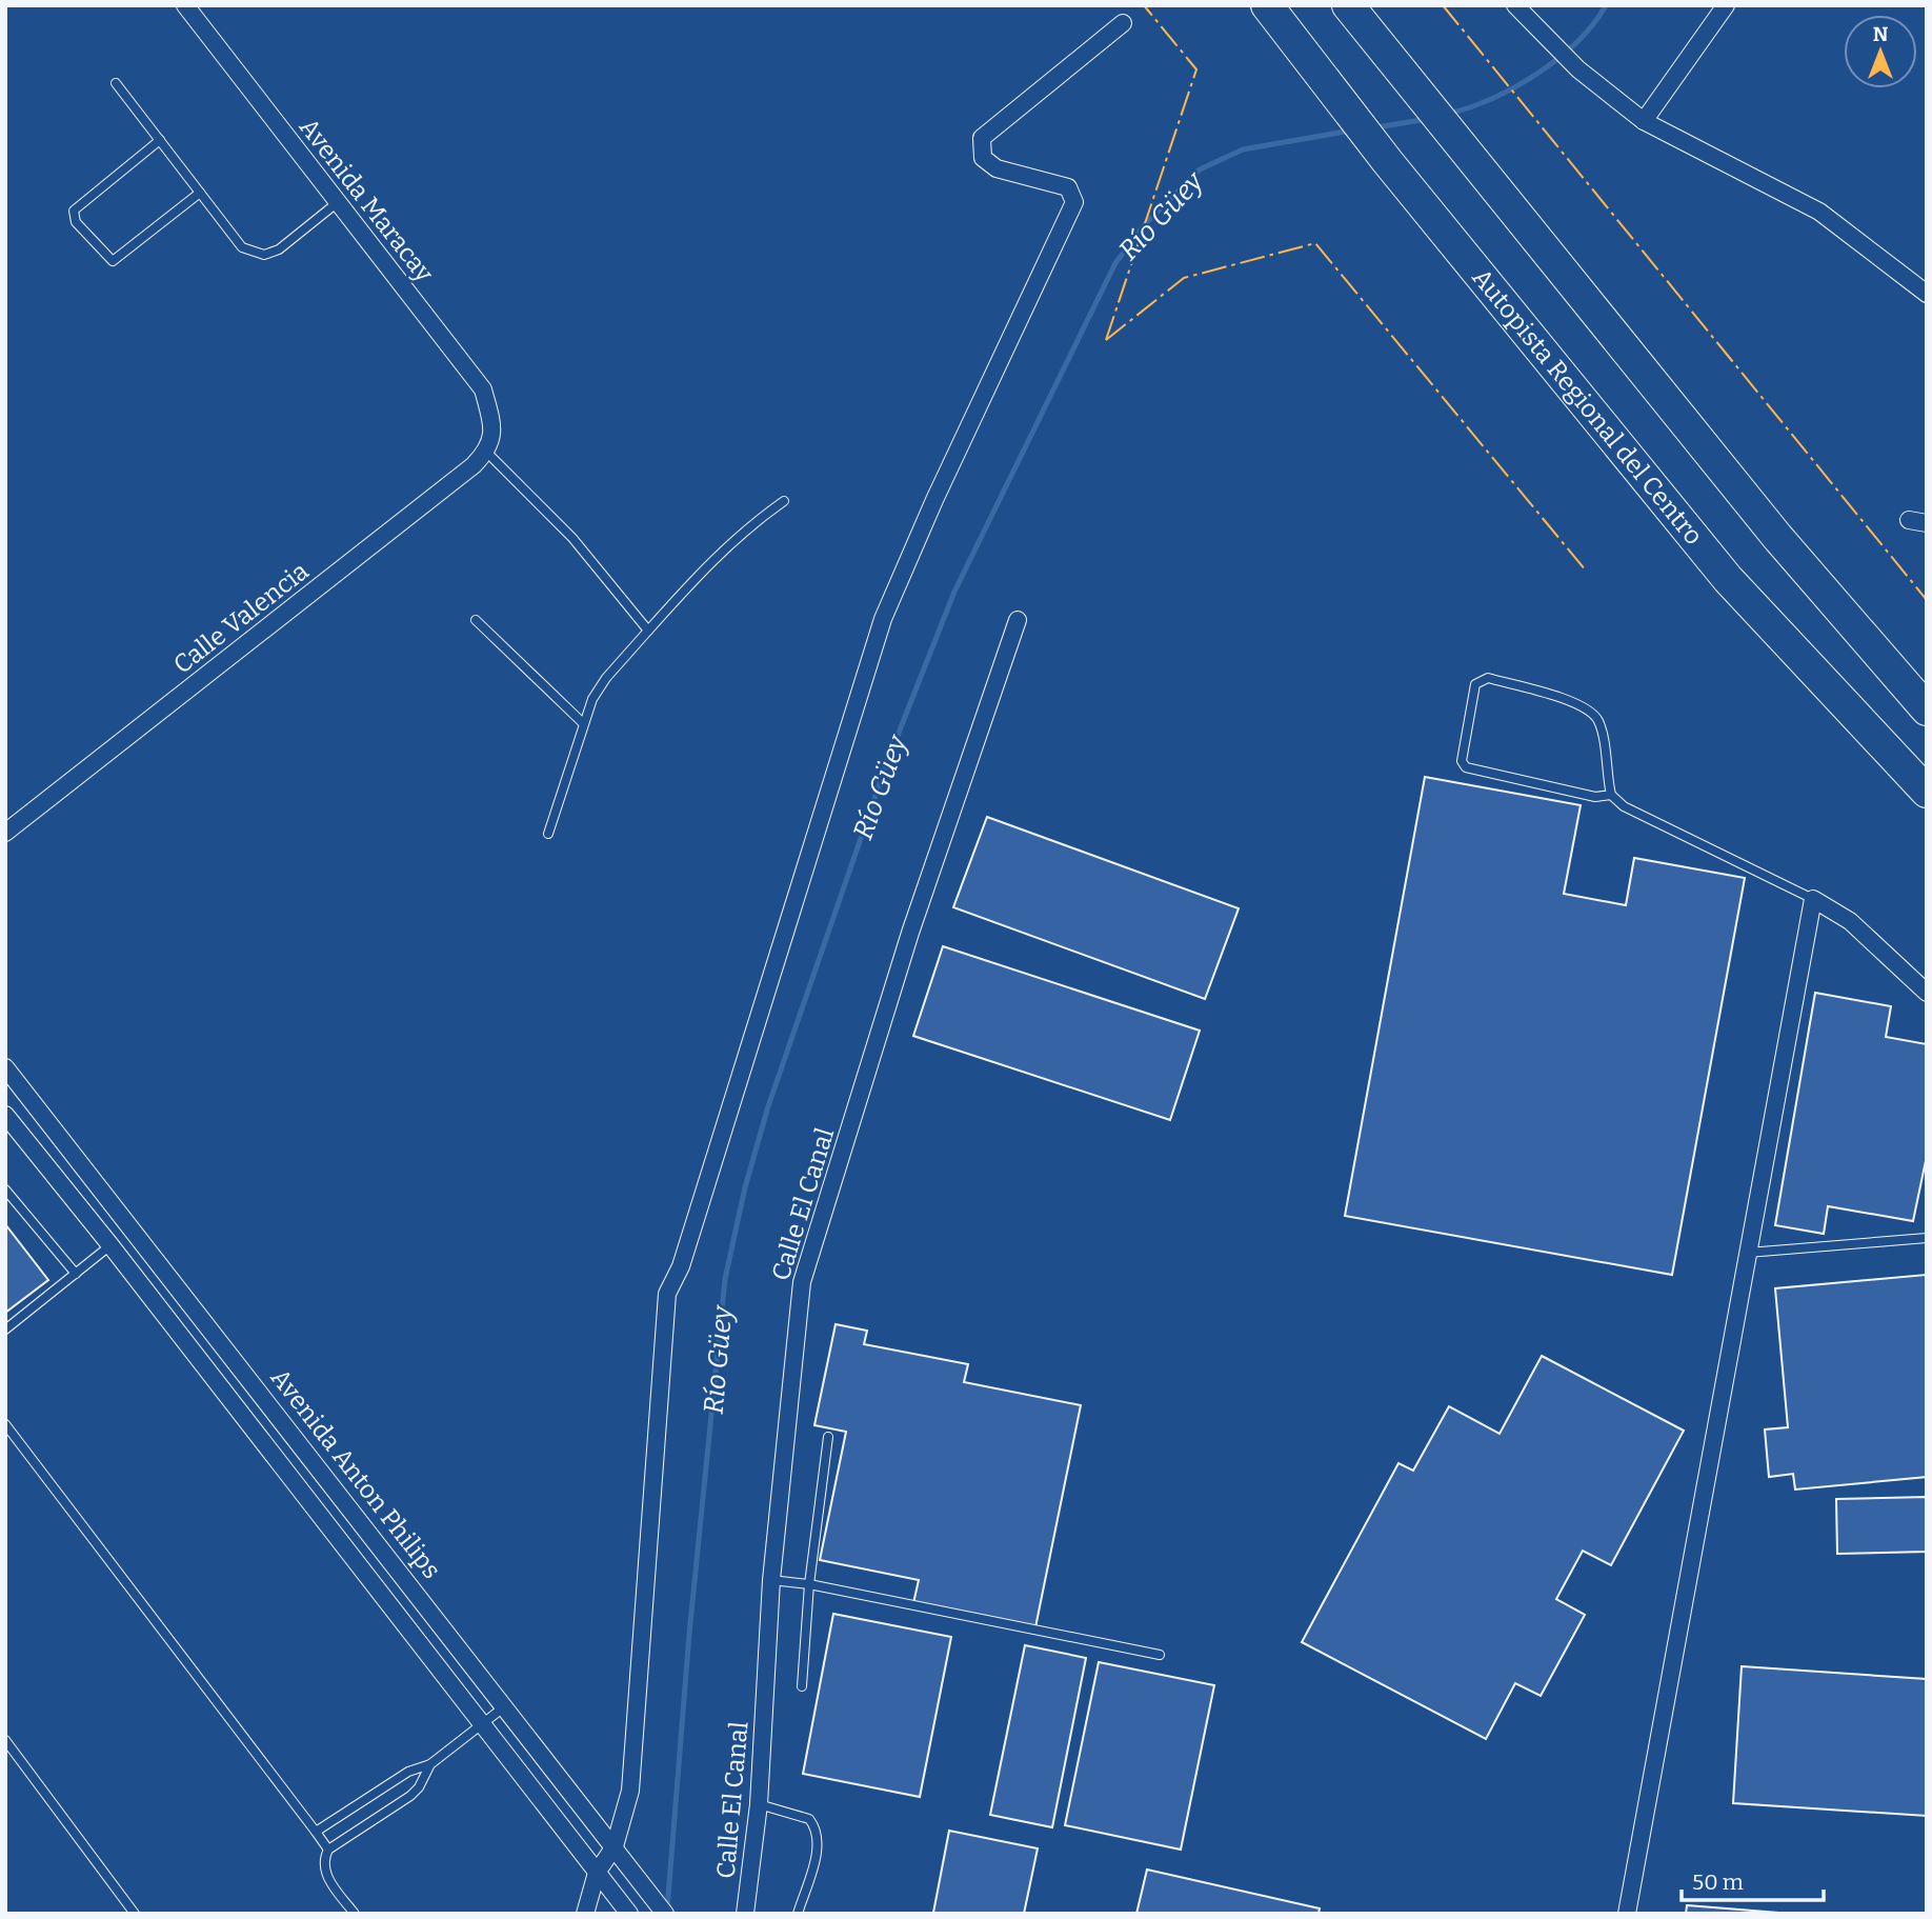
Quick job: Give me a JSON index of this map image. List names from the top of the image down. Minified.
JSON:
{"streets":{"highway":["Autopista Regional del Centro"],"street":["Avenida Maracay","Calle Valencia","Calle El Canal","Avenida Anton Philips"]},"crossings":[["Avenida Maracay","Calle Valencia"]],"water":["Río Güey"],"scale_bar":"50 m","north":"top"}
